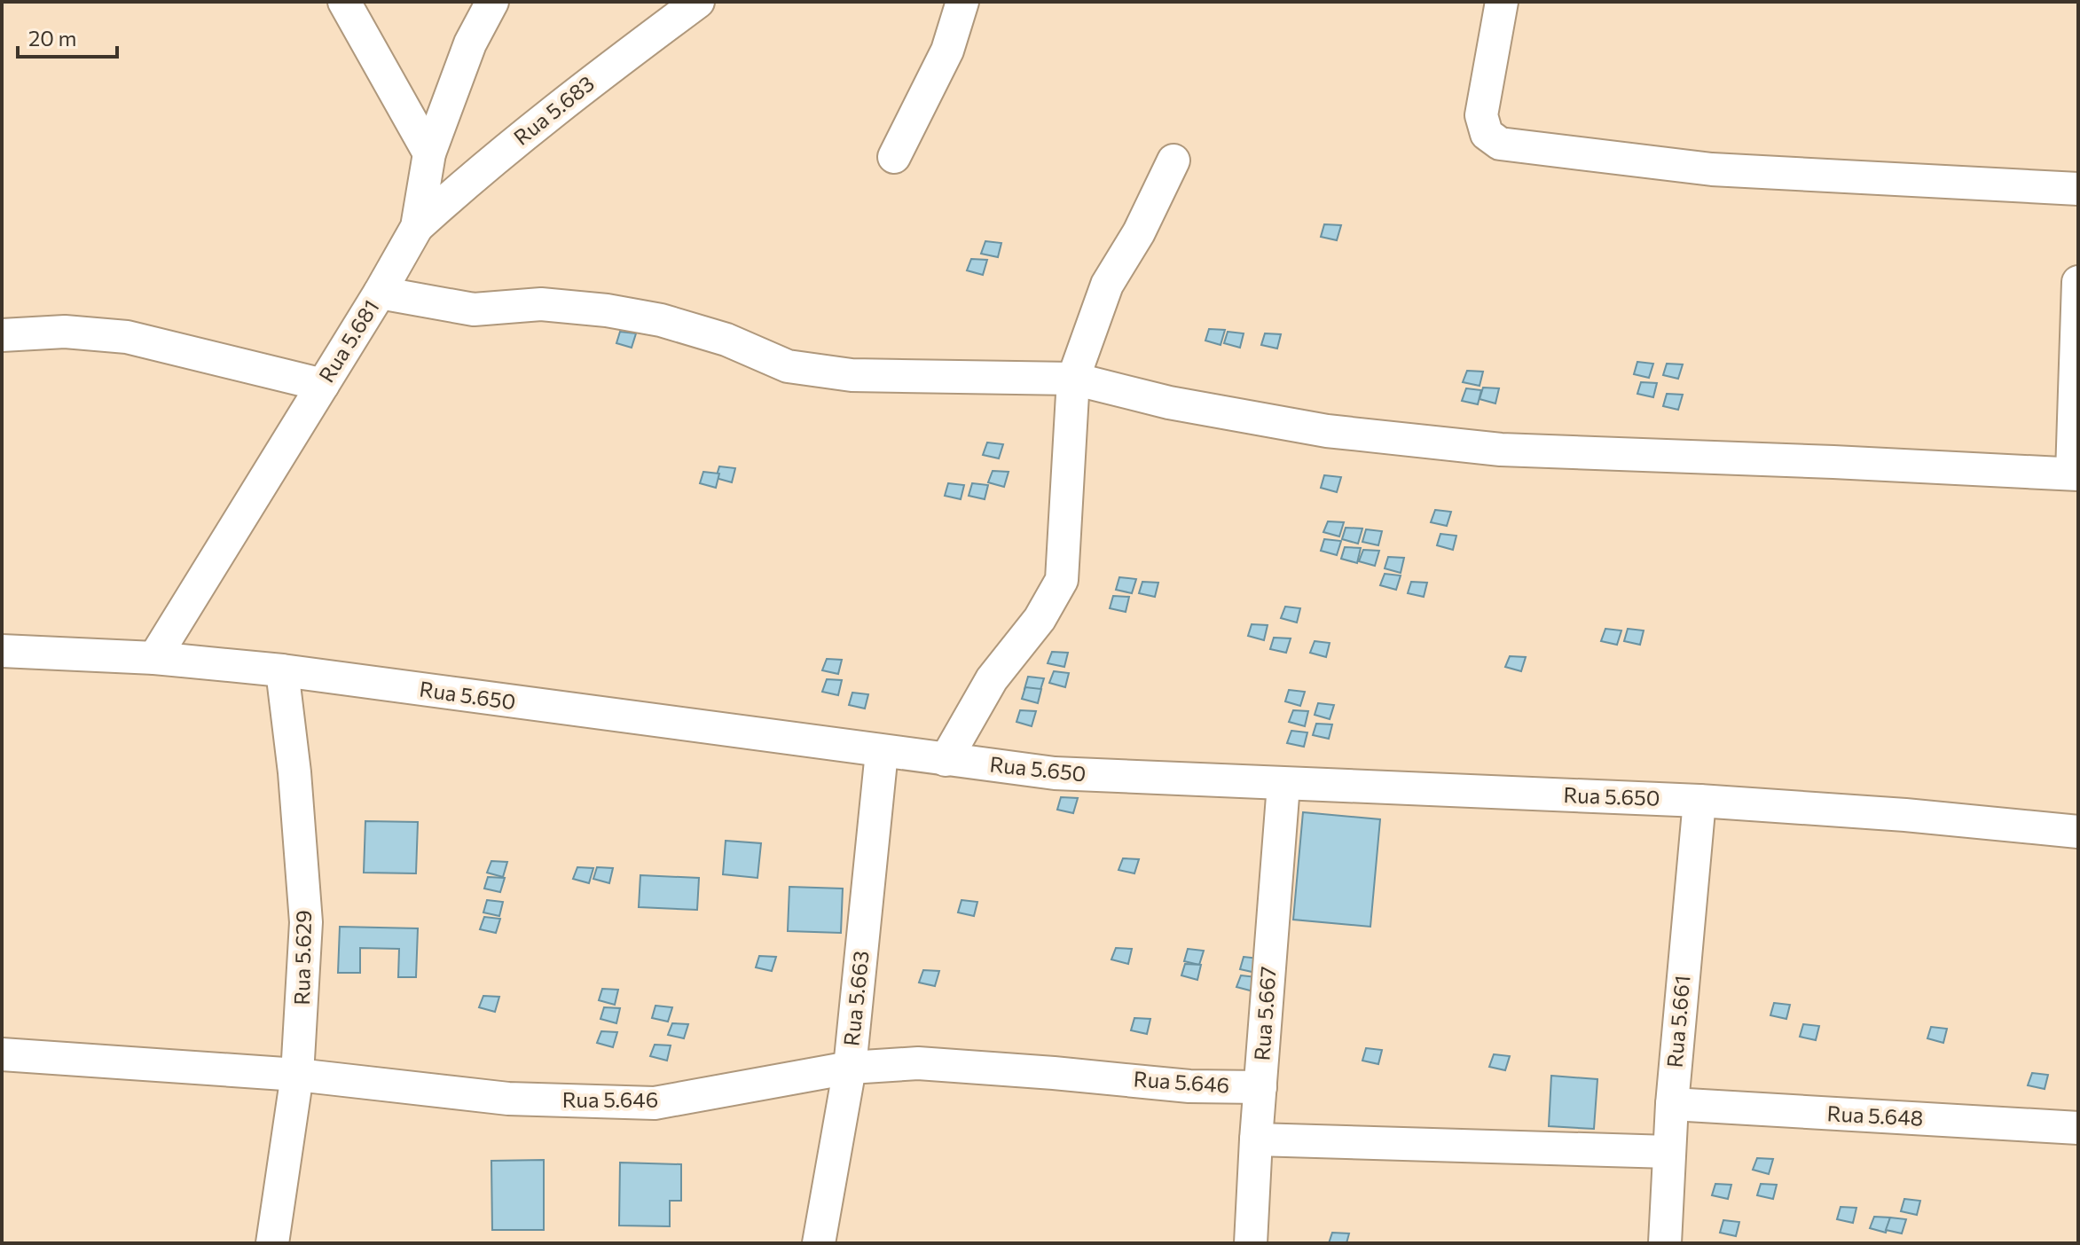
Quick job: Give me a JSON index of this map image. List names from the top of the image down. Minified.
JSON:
{"streets":{"street":["Rua 5.683","Rua 5.681","Rua 5.650","Rua 5.629","Rua 5.663","Rua 5.667","Rua 5.661","Rua 5.646","Rua 5.648"]},"crossings":[["Rua 5.683","Rua 5.681"],["Rua 5.681","Rua 5.650"],["Rua 5.650","Rua 5.629"],["Rua 5.650","Rua 5.663"],["Rua 5.650","Rua 5.667"],["Rua 5.650","Rua 5.661"],["Rua 5.629","Rua 5.646"],["Rua 5.663","Rua 5.646"],["Rua 5.667","Rua 5.646"],["Rua 5.661","Rua 5.648"]],"scale_bar":"20 m"}
